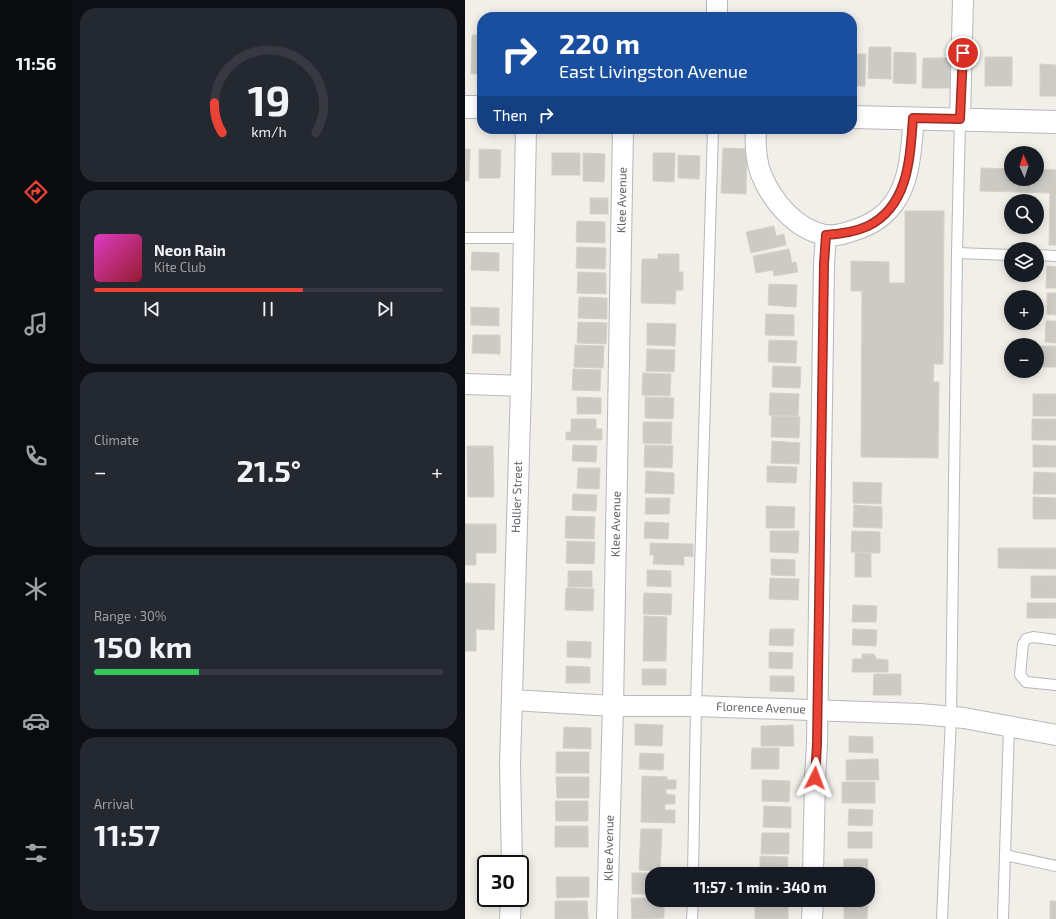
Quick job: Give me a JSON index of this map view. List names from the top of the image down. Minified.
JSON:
{"streets":{"street":["Klee Avenue","Hollier Street","Florence Avenue"]},"crossings":[["Klee Avenue","Florence Avenue"],["Hollier Street","Florence Avenue"]],"north":"top","page":{"tabs":"11:56","turn":["220 m","East Livingston Avenue"],"then":"Then","map_buttons":["+","−"],"song":["Neon Rain","Kite Club"],"tile":["Climate",["Range · 30%","150 km"],["Arrival","11:57"]],"heat":["−","21.5°","+"],"limit":"30","trip":"11:57 · 1 min · 340 m","gauge":["19","km/h"]}}
